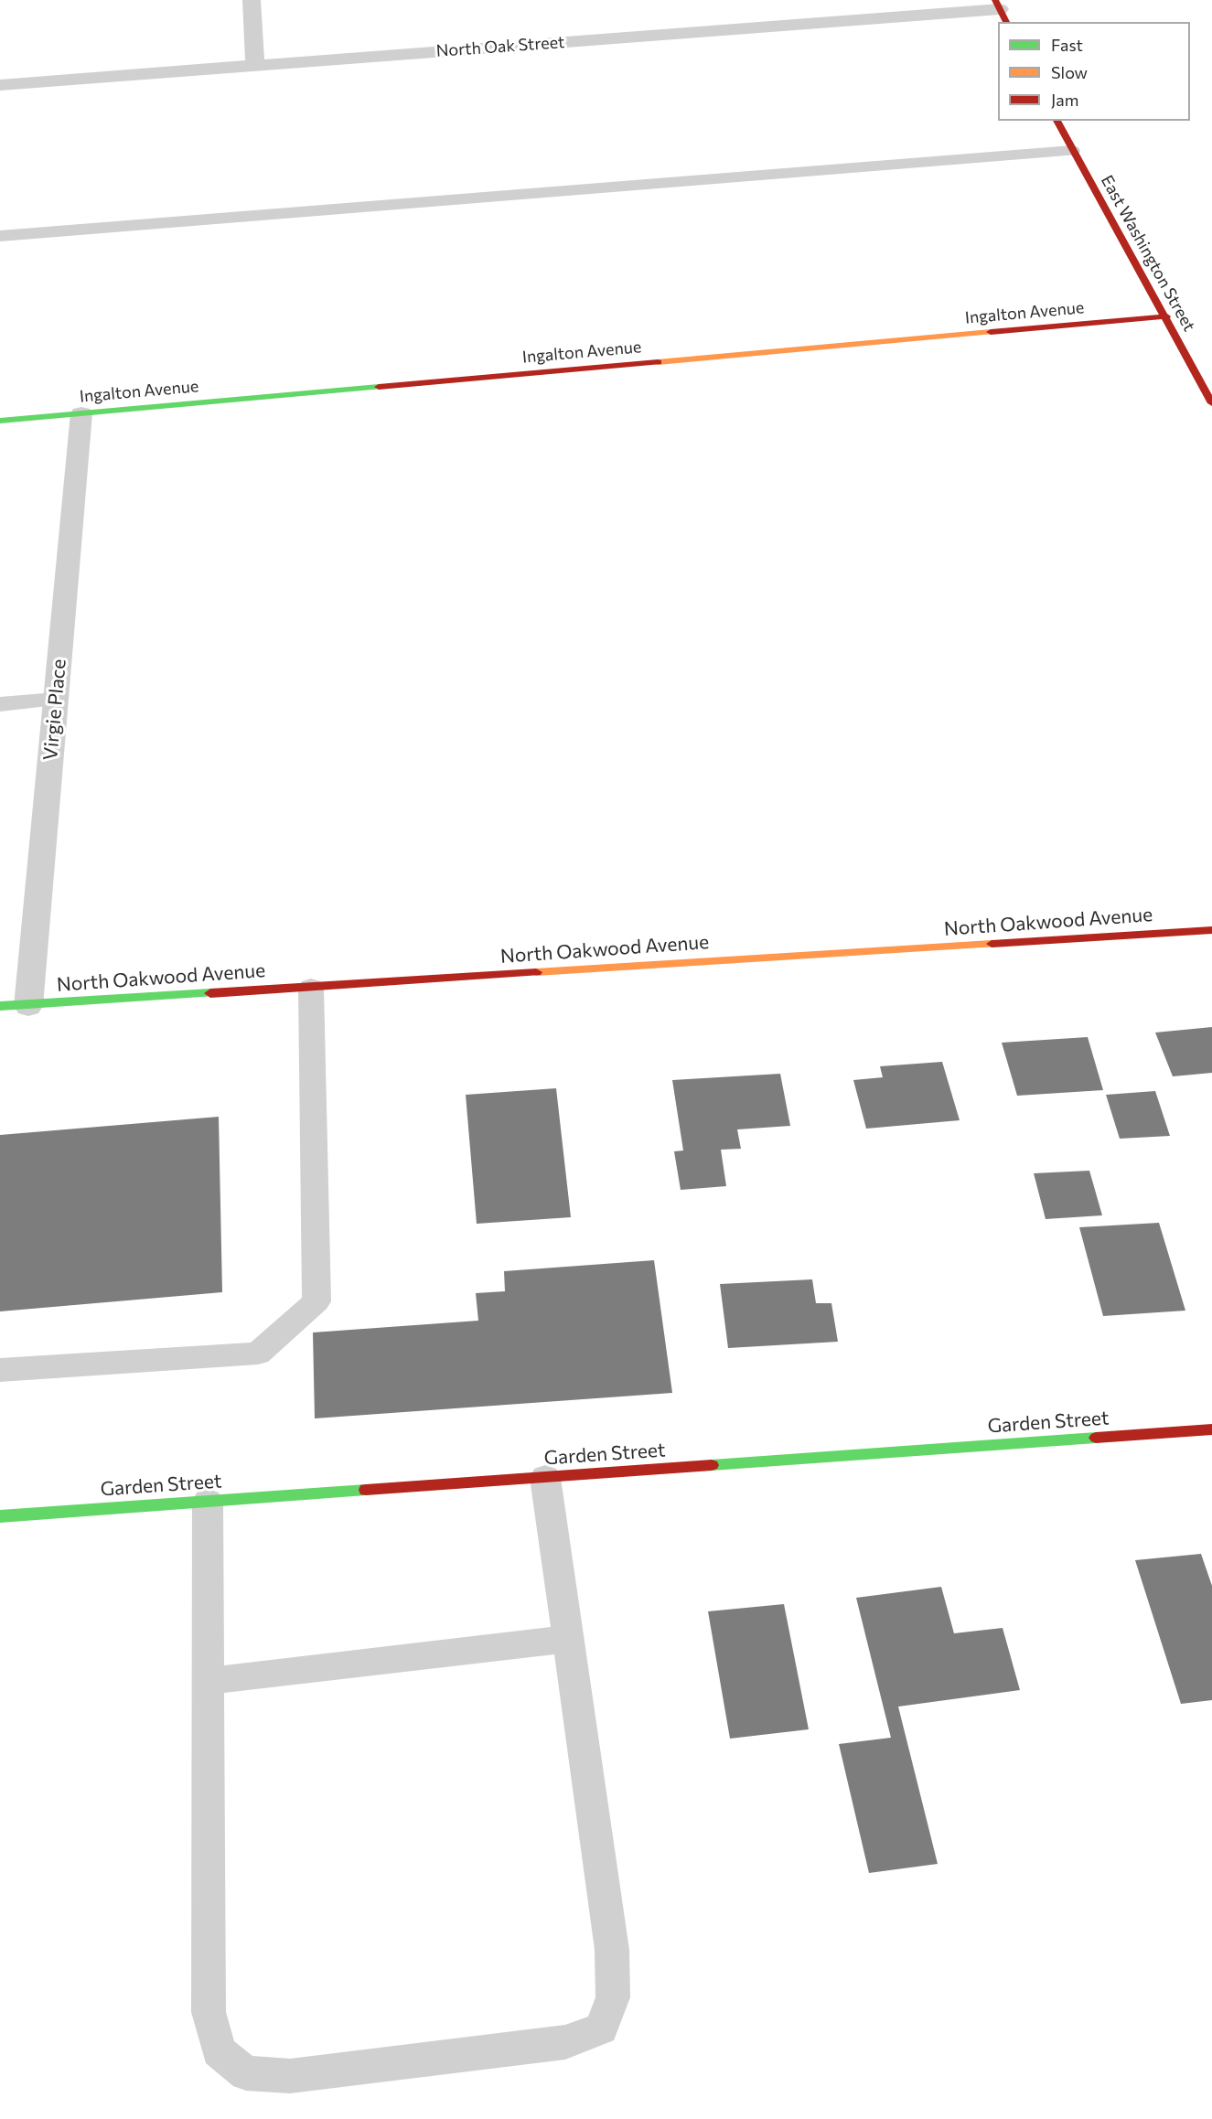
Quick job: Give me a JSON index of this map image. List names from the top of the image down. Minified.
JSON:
{"streets":{"street":["North Oak Street","East Washington Street","Ingalton Avenue","Virgie Place","North Oakwood Avenue","Garden Street"]},"crossings":[["East Washington Street","Ingalton Avenue"],["Ingalton Avenue","Virgie Place"],["Virgie Place","North Oakwood Avenue"]],"legend":["Fast","Slow","Jam"]}
